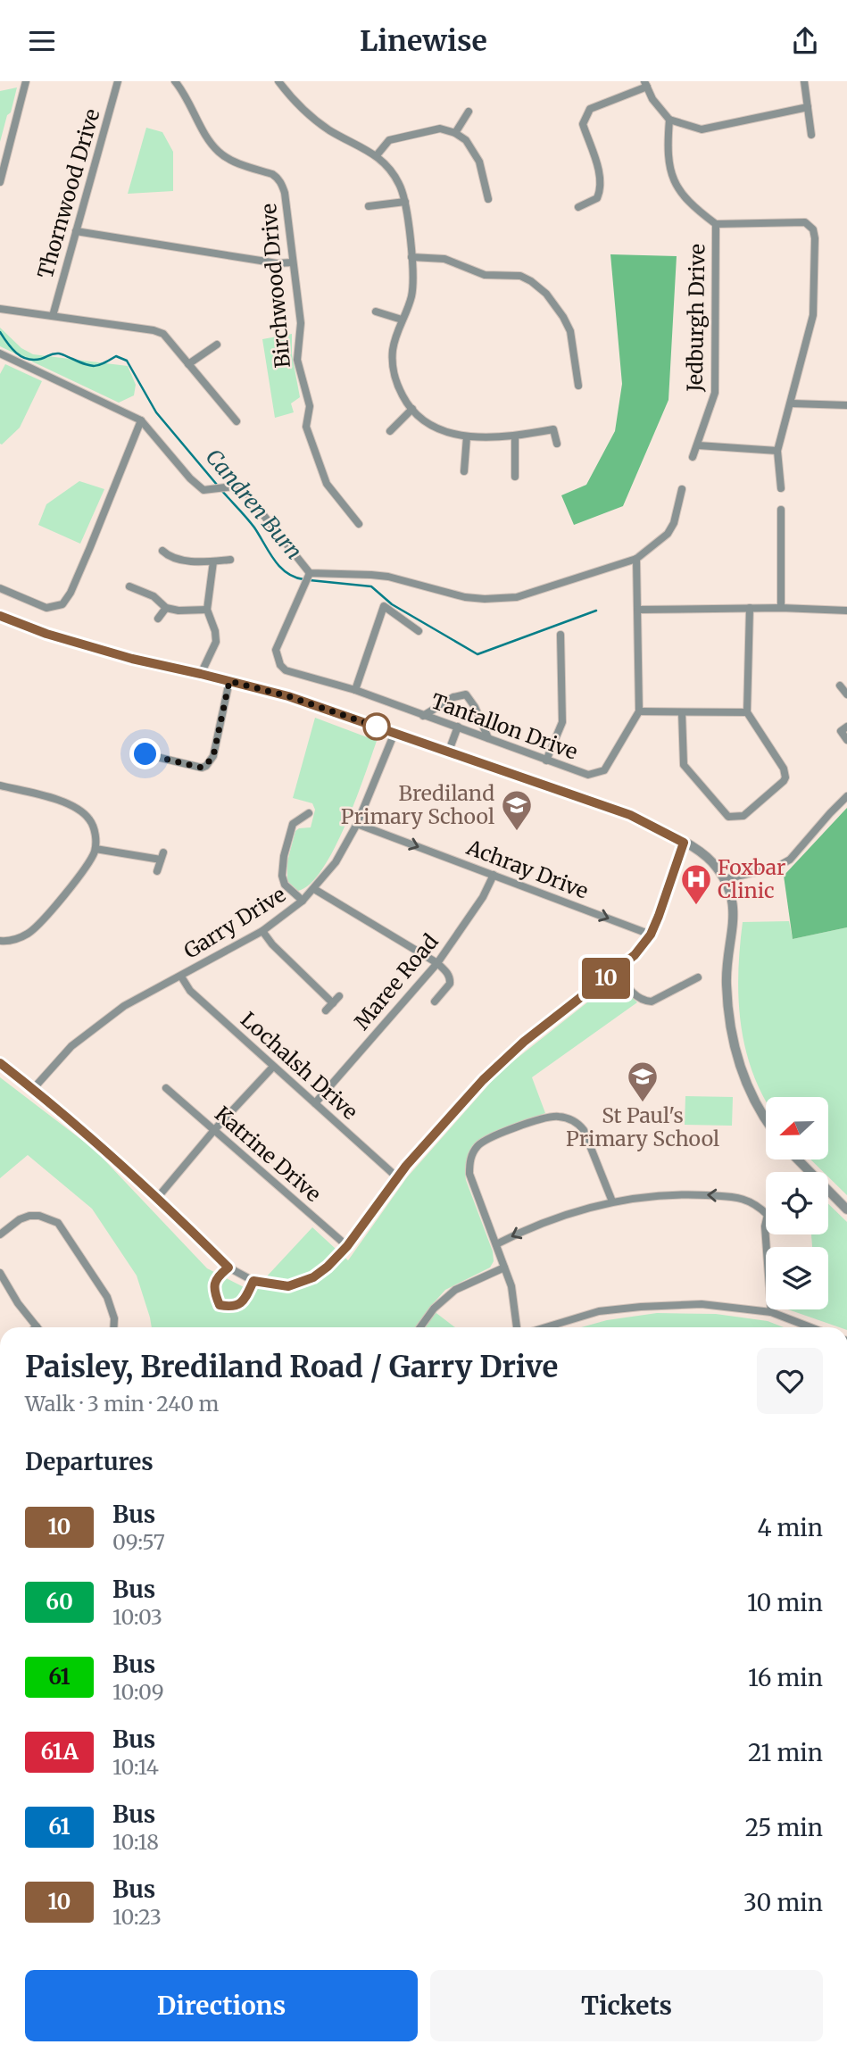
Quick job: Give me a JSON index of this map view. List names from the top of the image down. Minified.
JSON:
{"streets":{"street":["Thornwood Drive","Birchwood Drive","Jedburgh Drive","Tantallon Drive","Achray Drive","Garry Drive","Maree Road","Lochalsh Drive","Katrine Drive"]},"crossings":[["Achray Drive","Garry Drive"],["Achray Drive","Maree Road"],["Garry Drive","Lochalsh Drive"],["Maree Road","Lochalsh Drive"]],"one_way":["Achray Drive"],"water":["Candren Burn"],"places":{"school or university":["Brediland Primary School","St Paul's Primary School"],"hospital":["Foxbar Clinic"]},"lines":["bus line 10"],"north":"left","page":{"header":"Linewise","on_map":"10","heading":[["Paisley, Brediland Road / Garry Drive","Walk · 3 min · 240 m"],"Departures"],"list":[{"mark":"10","name":"Bus","note":"09:57","value":"4 min"},{"mark":"60","name":"Bus","note":"10:03","value":"10 min"},{"mark":"61","name":"Bus","note":"10:09","value":"16 min"},{"mark":"61A","name":"Bus","note":"10:14","value":"21 min"},{"mark":"61","name":"Bus","note":"10:18","value":"25 min"},{"mark":"10","name":"Bus","note":"10:23","value":"30 min"}],"buttons":["Directions","Tickets"]}}
